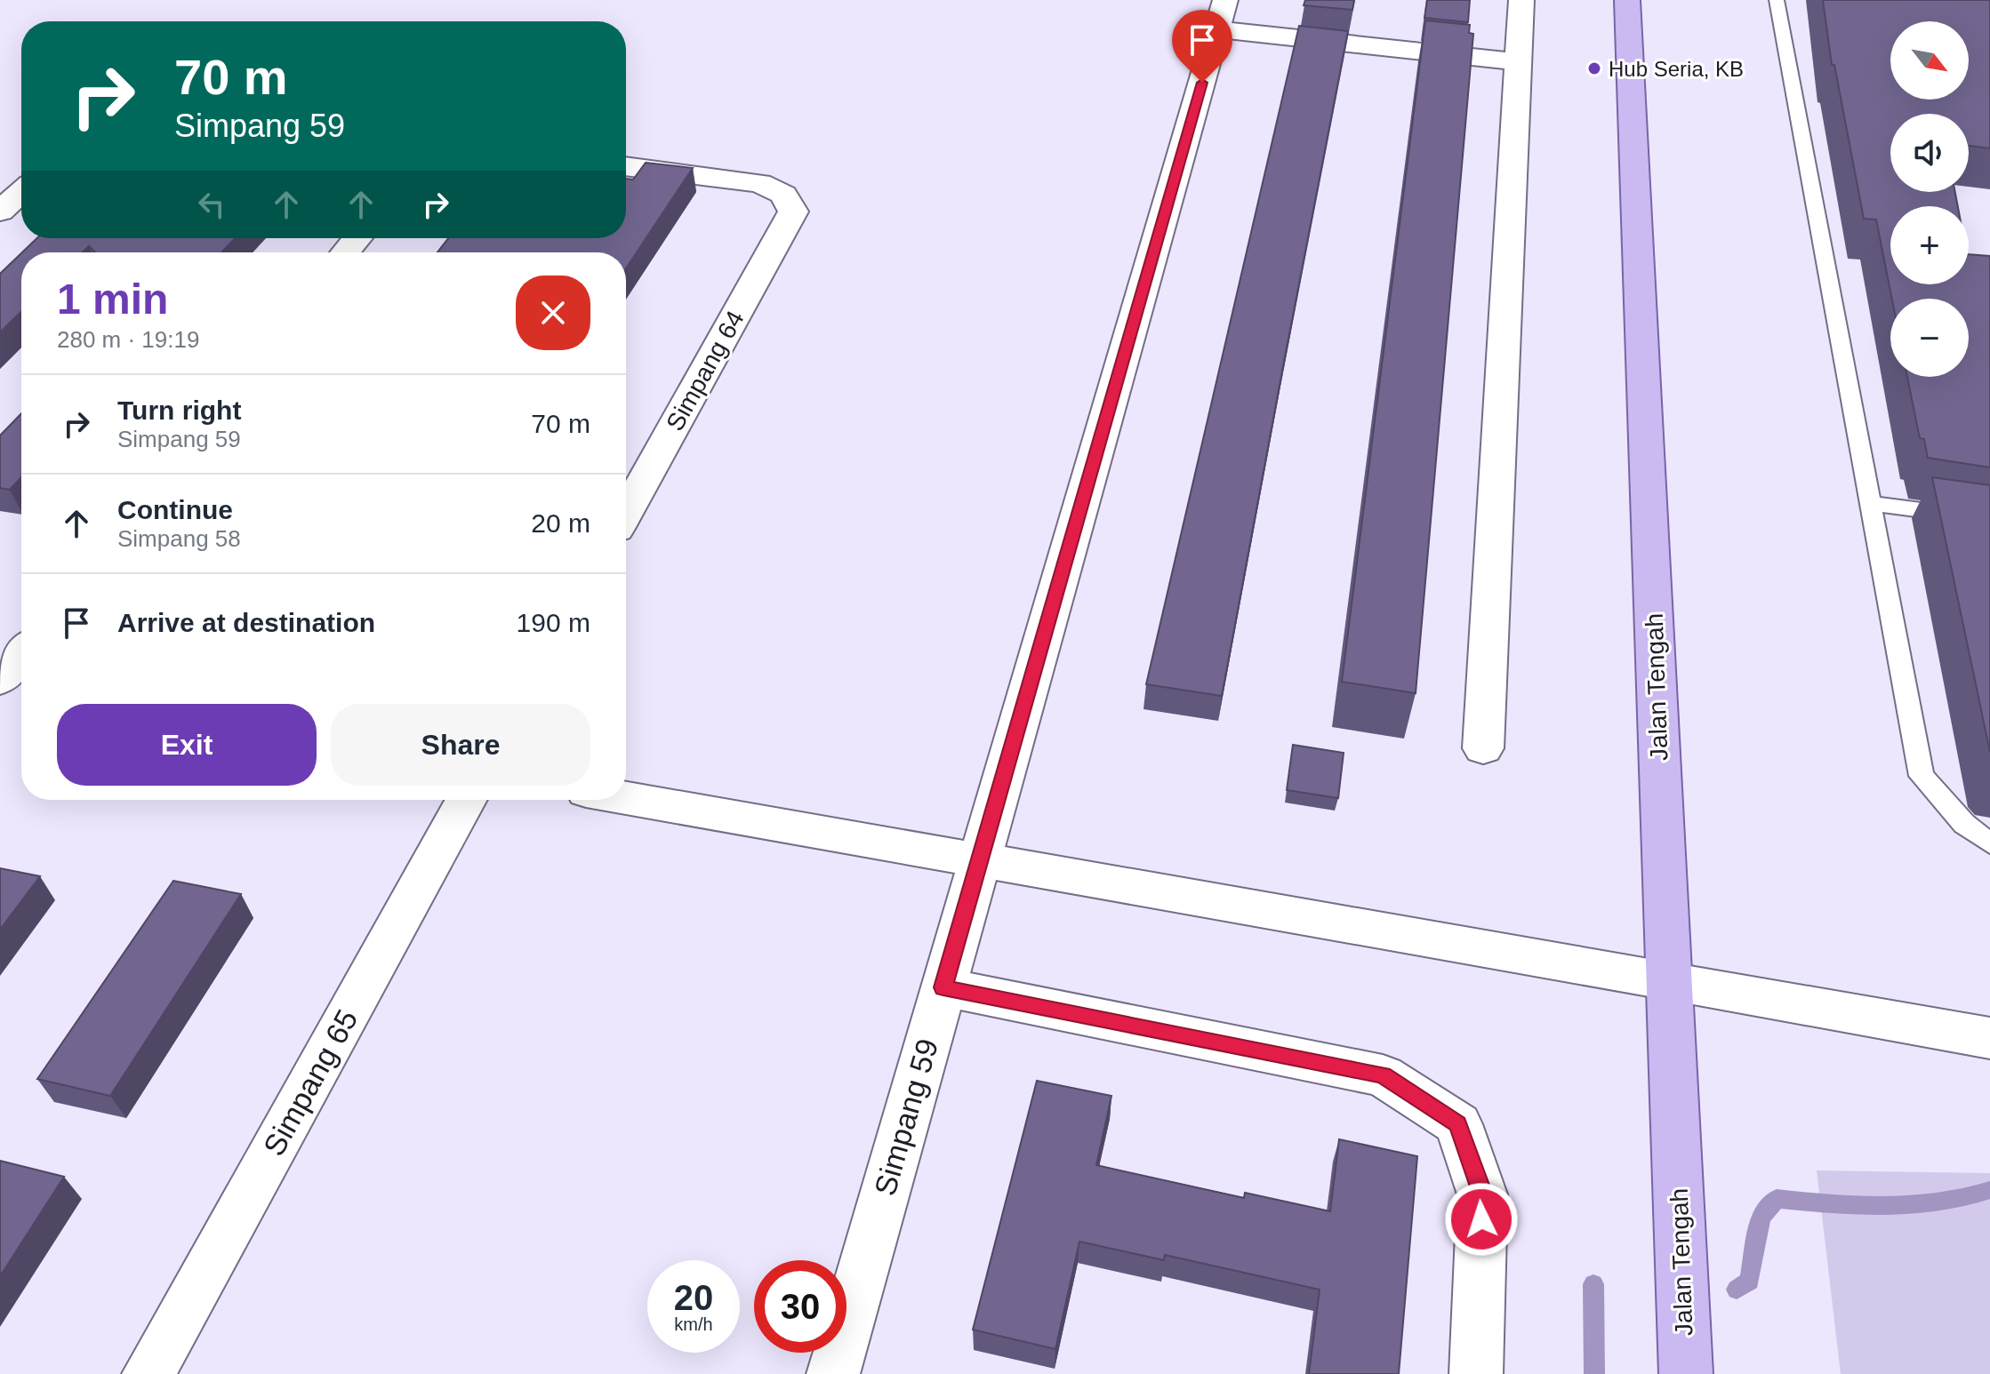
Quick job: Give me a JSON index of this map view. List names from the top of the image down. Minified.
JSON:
{"streets":{"main road":["Jalan Tengah"],"street":["Simpang 64","Simpang 65","Simpang 59"]},"places":["Hub Seria, KB"],"north":"bottom right","page":{"map_buttons":["+","−"],"turn":["70 m","Simpang 59"],"heading":["1 min","280 m · 19:19"],"list":[{"name":"Turn right","note":"Simpang 59","value":"70 m"},{"name":"Continue","note":"Simpang 58","value":"20 m"},{"name":"Arrive at destination","value":"190 m"}],"buttons":["Exit","Share"],"speed":"20 km/h","limit":"30"}}
